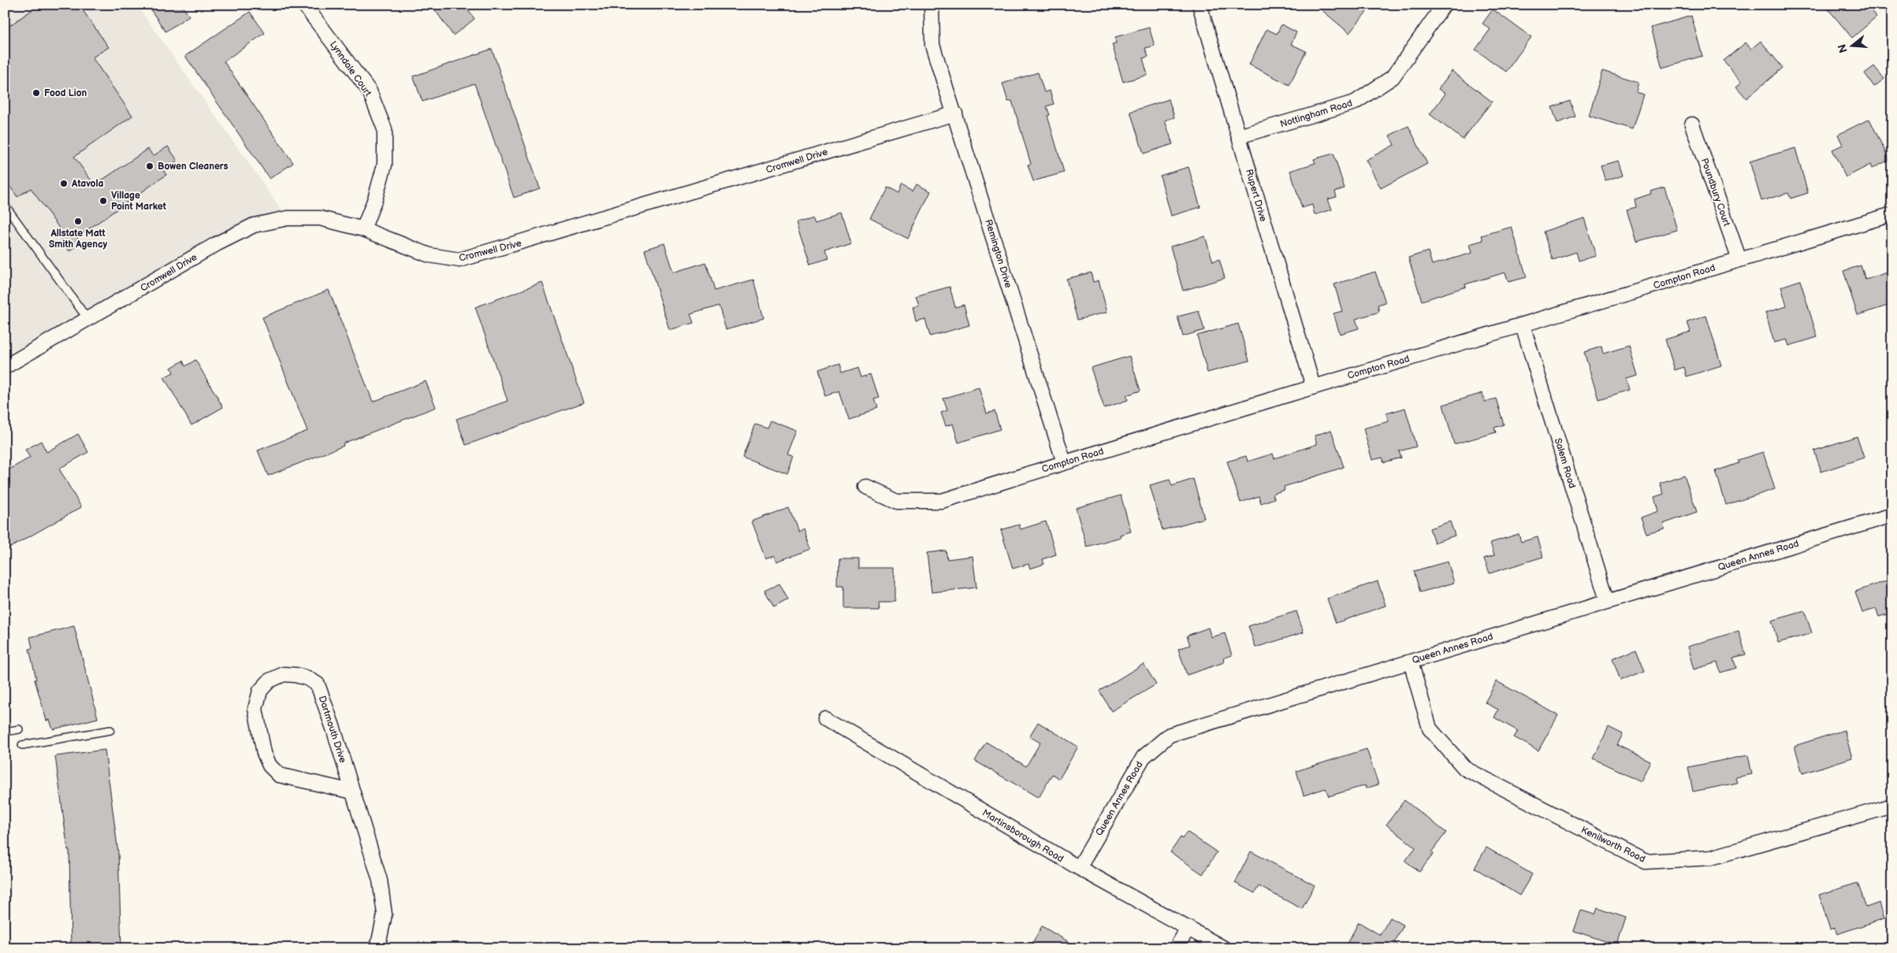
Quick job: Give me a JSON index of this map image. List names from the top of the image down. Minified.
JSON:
{"streets":{"street":["Lynndale Court","Nottingham Road","Cromwell Drive","Poundbury Court","Rupert Drive","Remington Drive","Compton Road","Salem Road","Queen Annes Road","Dartmouth Drive","Martinsborough Road","Kenilworth Road"]},"crossings":[["Lynndale Court","Cromwell Drive"],["Nottingham Road","Rupert Drive"],["Cromwell Drive","Remington Drive"],["Poundbury Court","Compton Road"],["Rupert Drive","Compton Road"],["Remington Drive","Compton Road"],["Compton Road","Salem Road"],["Salem Road","Queen Annes Road"],["Queen Annes Road","Martinsborough Road"],["Queen Annes Road","Kenilworth Road"]],"places":["Food Lion","Bowen Cleaners","Atavola","Village Point Market","Allstate Matt Smith Agency"],"north":"left"}
